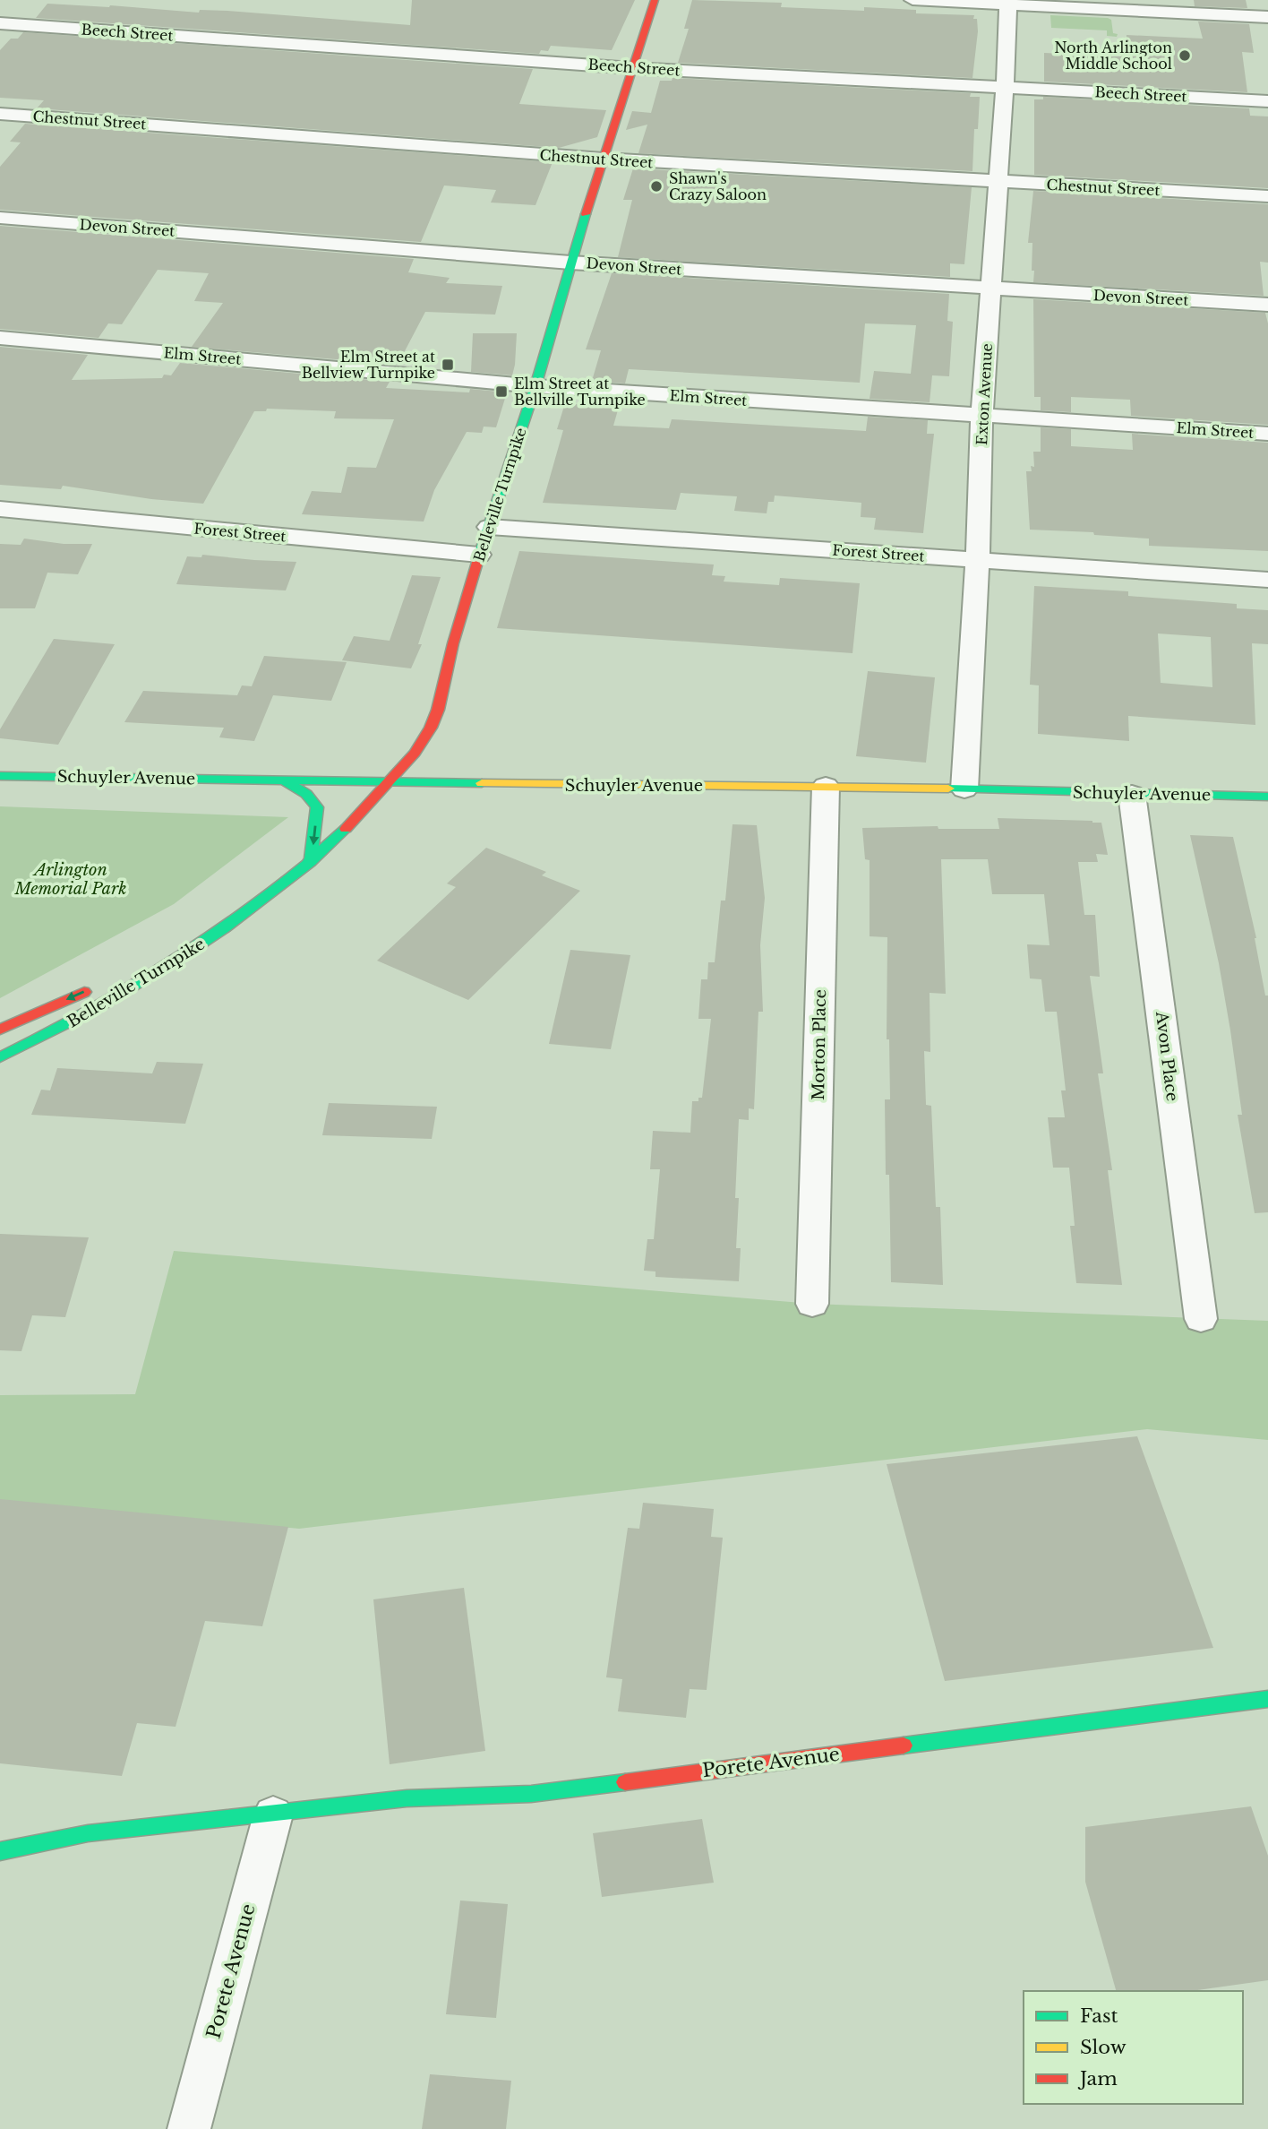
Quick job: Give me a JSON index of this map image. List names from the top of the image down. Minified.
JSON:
{"streets":{"main road":["Belleville Turnpike","Schuyler Avenue","Porete Avenue"],"street":["Beech Street","Chestnut Street","Devon Street","Elm Street","Exton Avenue","Forest Street","Morton Place","Avon Place"]},"crossings":[["Beech Street","Exton Avenue"],["Beech Street","Belleville Turnpike"],["Chestnut Street","Exton Avenue"],["Chestnut Street","Belleville Turnpike"],["Devon Street","Exton Avenue"],["Devon Street","Belleville Turnpike"],["Elm Street","Exton Avenue"],["Elm Street","Belleville Turnpike"],["Exton Avenue","Forest Street"],["Exton Avenue","Schuyler Avenue"],["Belleville Turnpike","Forest Street"],["Belleville Turnpike","Schuyler Avenue"],["Schuyler Avenue","Morton Place"],["Schuyler Avenue","Avon Place"]],"parks":["Arlington Memorial Park"],"places":{"other":["North Arlington Middle School","Shawn's Crazy Saloon"],"transit":["Elm Street at Bellview Turnpike","Elm Street at Bellville Turnpike"]},"legend":["Fast","Slow","Jam"]}
